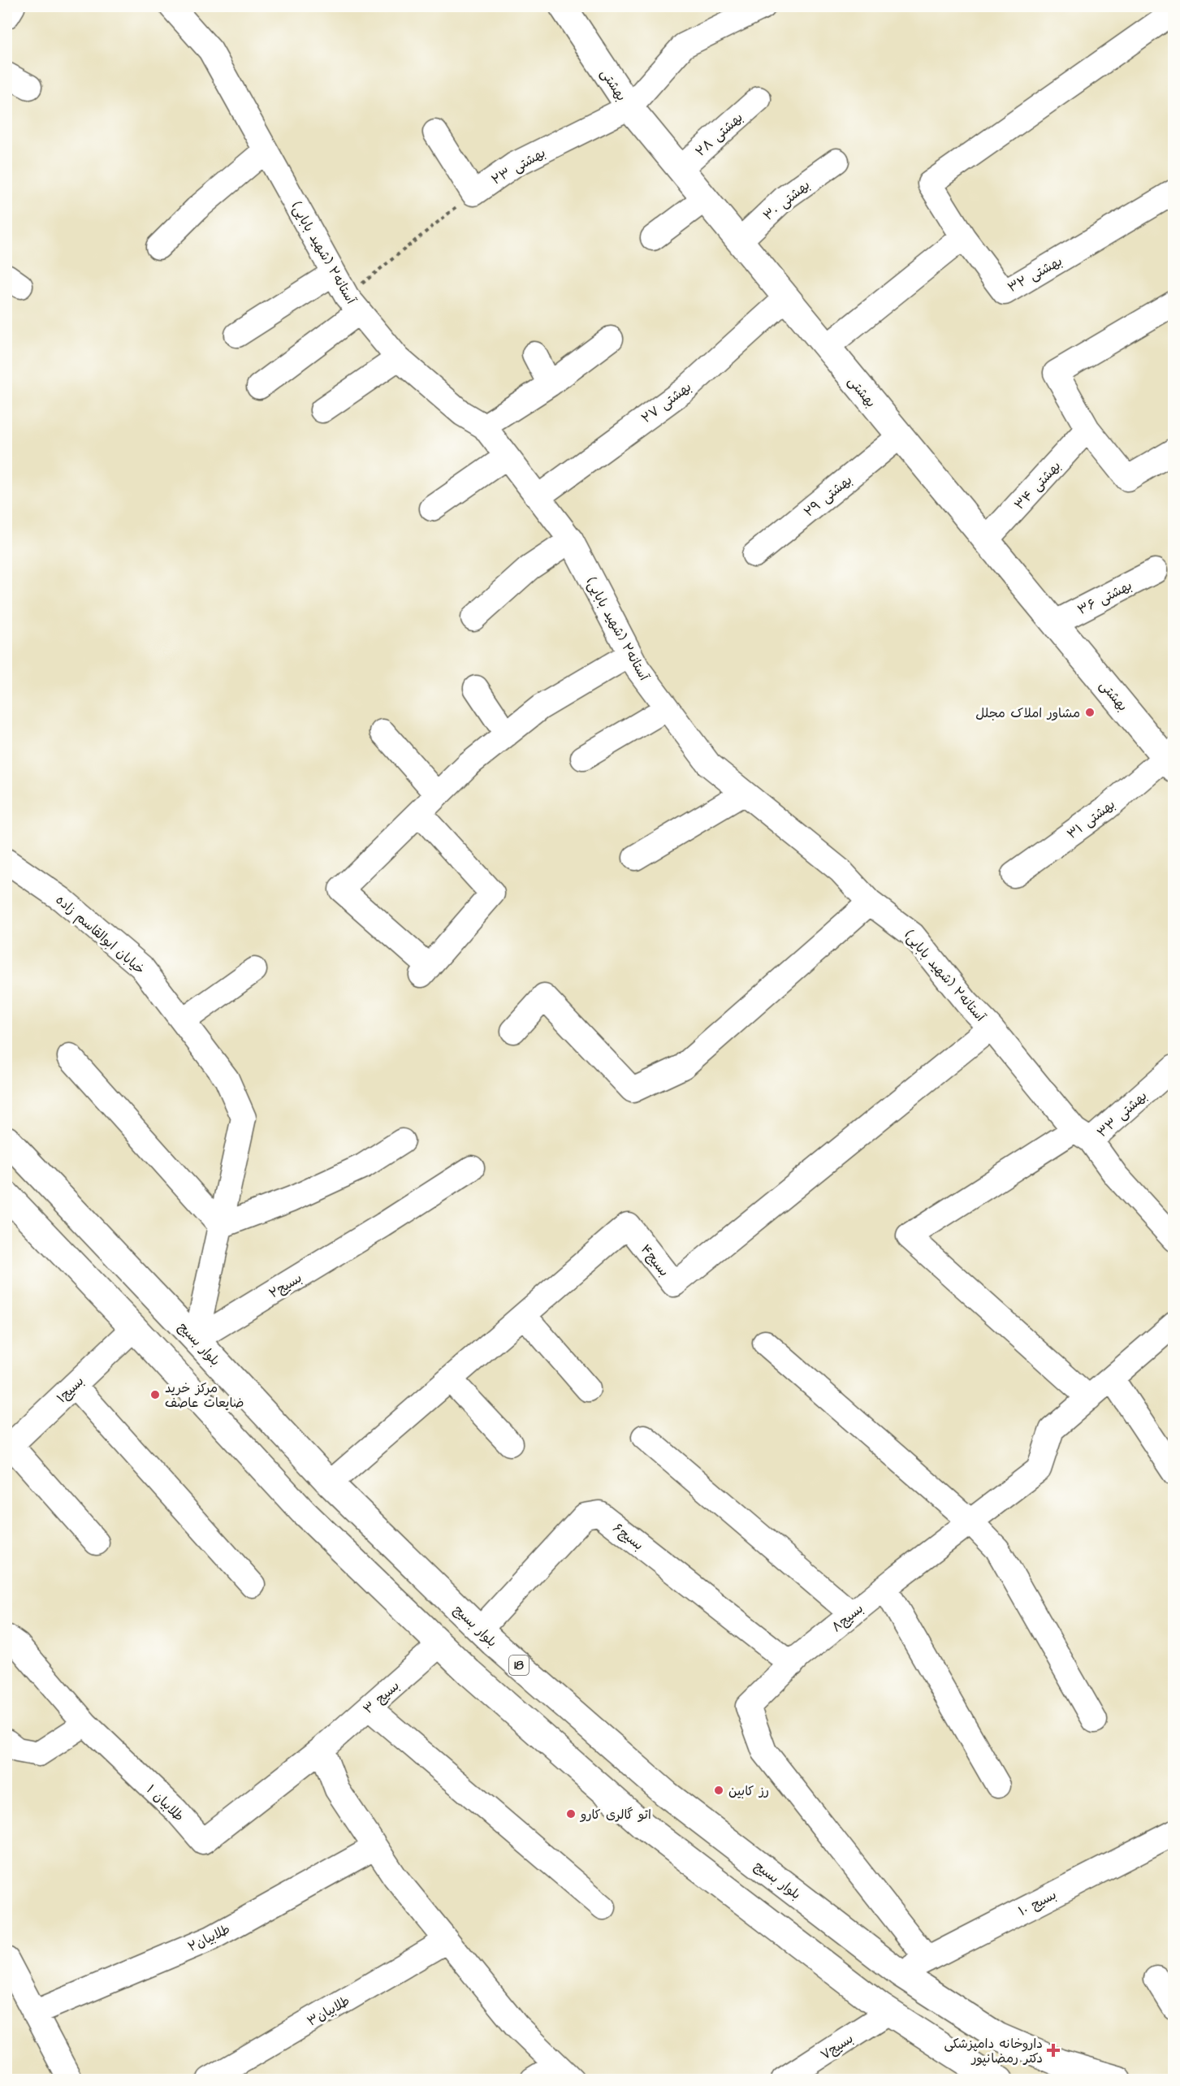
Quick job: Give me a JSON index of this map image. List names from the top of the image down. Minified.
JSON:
{"streets":{"main road":["بهشتی","بلوار بسیج","18"],"street":["بهشتی ۲۸","بهشتی ۲۳","بهشتی ۳۰","آستانه۲ (شهید بابایی)","بهشتی ۳۲","بهشتی ۲۷","بهشتی ۳۴","بهشتی ۲۹","بهشتی ۳۶","بهشتی ۳۱","خیابان ابوالقاسم زاده","بهشتی ۳۳","بسیج۴","بسیج۲","بسیج۱","بسیج۶","بسیج۸","بسیج ۳","طلابیان ۱","بسیج ۱۰","طلابیان۲","طلابیان۳","بسیج۷"]},"crossings":[["بهشتی","بهشتی ۲۸"],["بهشتی","بهشتی ۲۳"],["بهشتی","بهشتی ۳۰"],["بهشتی","بهشتی ۲۷"],["بهشتی","بهشتی ۳۴"],["بهشتی","بهشتی ۲۹"],["بهشتی","بهشتی ۳۶"],["بهشتی","بهشتی ۳۱"],["آستانه۲ (شهید بابایی)","بهشتی ۲۷"],["آستانه۲ (شهید بابایی)","بهشتی ۳۳"],["آستانه۲ (شهید بابایی)","بسیج۴"],["بهشتی ۳۳","بسیج۸"],["بسیج۴","بلوار بسیج"],["بسیج۲","بلوار بسیج"],["بلوار بسیج","بسیج۶"],["بلوار بسیج","بسیج ۱۰"],["بسیج۶","بسیج۸"],["بسیج۸","بسیج ۱۰"],["بسیج ۳","طلابیان ۱"]],"places":{"other":["مشاور املاک مجلل","مرکز خرید ضایعات عاصف","رز کابین","اتو گالری کارو"],"health":["داروخانه دامپزشکی دکتر رمضانپور"]}}
